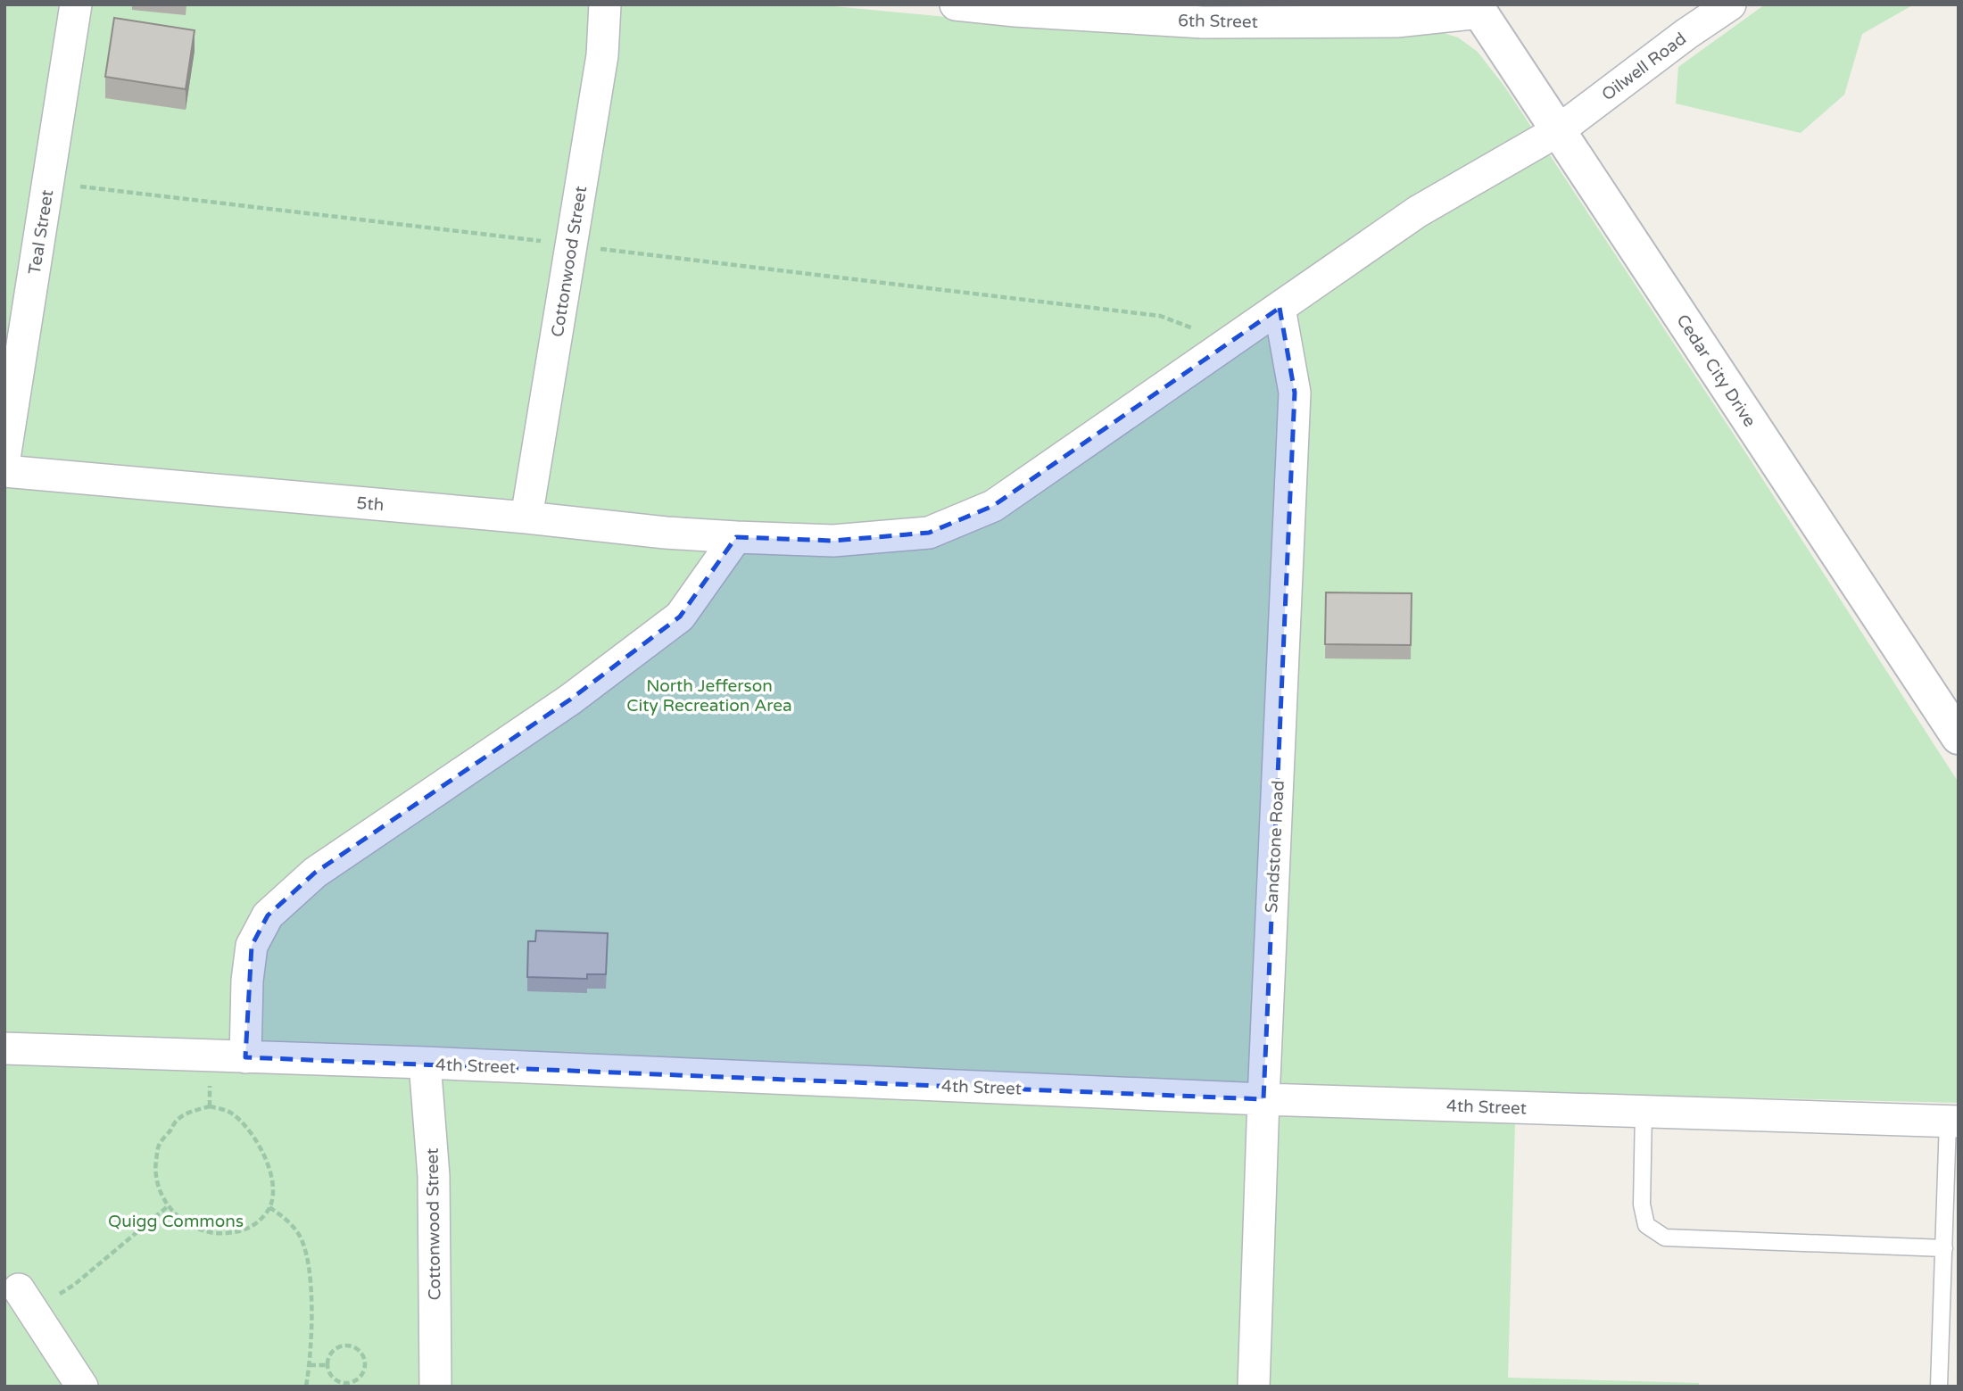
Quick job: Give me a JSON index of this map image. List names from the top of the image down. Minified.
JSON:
{"streets":{"street":["6th Street","Oilwell Road","Teal Street","Cottonwood Street","Cedar City Drive","5th","Sandstone Road","4th Street"]},"crossings":[["6th Street","Cedar City Drive"],["Oilwell Road","Cedar City Drive"],["Oilwell Road","5th"],["Oilwell Road","Sandstone Road"],["Cottonwood Street","5th"],["Cottonwood Street","4th Street"],["Sandstone Road","4th Street"]],"parks":["North Jefferson City Recreation Area","Quigg Commons"]}
